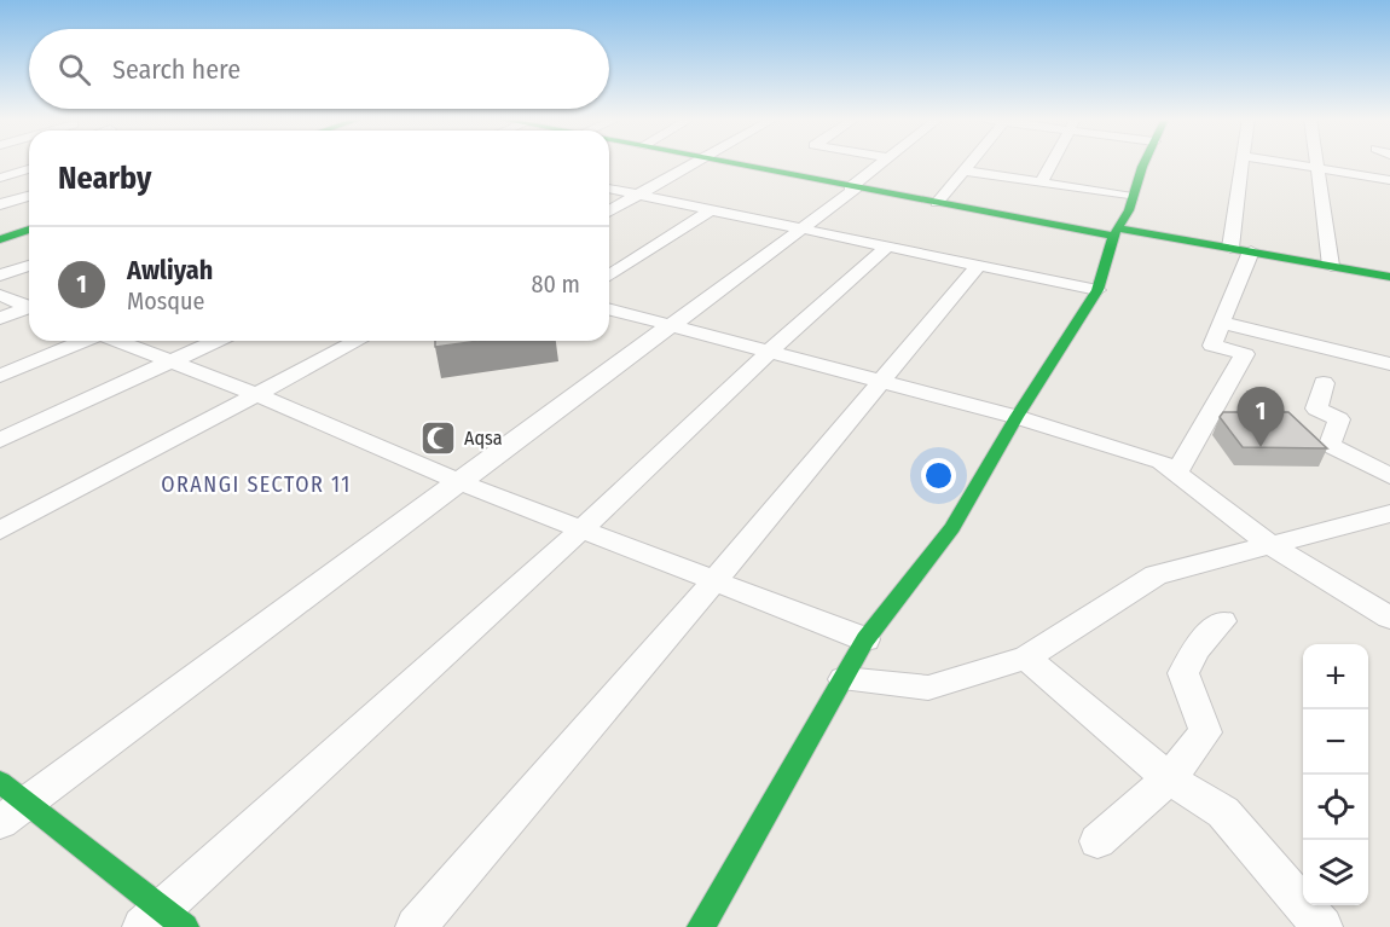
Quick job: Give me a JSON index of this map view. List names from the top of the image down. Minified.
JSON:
{"districts":["ORANGI SECTOR 11"],"places":{"mosque":["Aqsa"]},"page":{"search":"Search here","heading":"Nearby","list":[{"mark":"1","name":"Awliyah","note":"Mosque","value":"80 m"}],"pins":"1","map_buttons":["+","−"]}}
